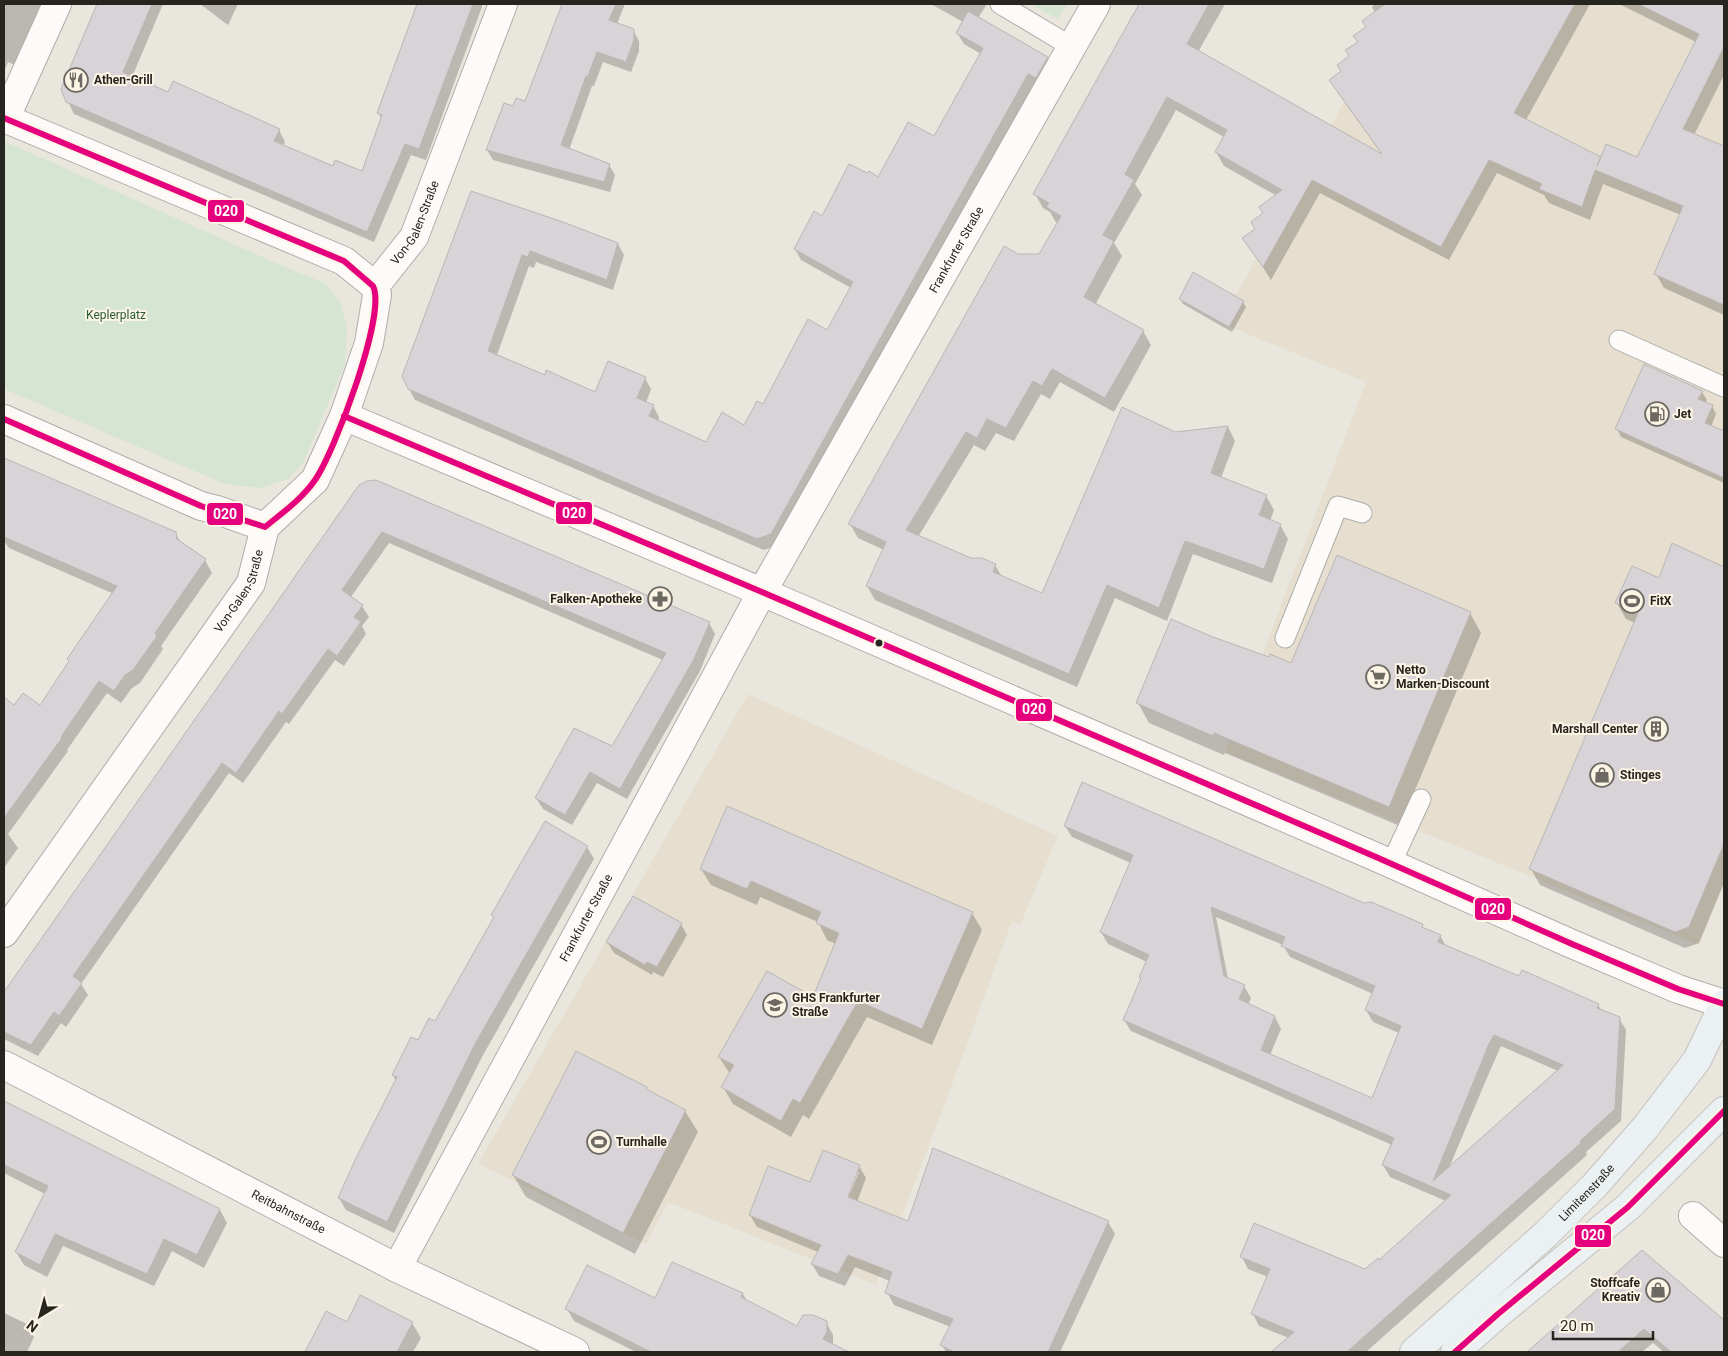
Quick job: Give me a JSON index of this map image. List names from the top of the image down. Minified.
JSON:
{"streets":{"main road":["Limitenstraße"],"street":["Von-Galen-Straße","Frankfurter Straße","Reitbahnstraße"]},"crossings":[["Frankfurter Straße","Reitbahnstraße"]],"parks":["Keplerplatz"],"places":{"restaurant":["Athen-Grill"],"fuel station":["Jet"],"pharmacy":["Falken-Apotheke"],"sports":["FitX","Turnhalle"],"supermarket":["Netto Marken-Discount"],"building":["Marshall Center"],"shop":["Stinges","Stoffcafe Kreativ"],"school or university":["GHS Frankfurter Straße"]},"lines":["transit line 020"],"scale_bar":"20 m","north":"bottom left"}
